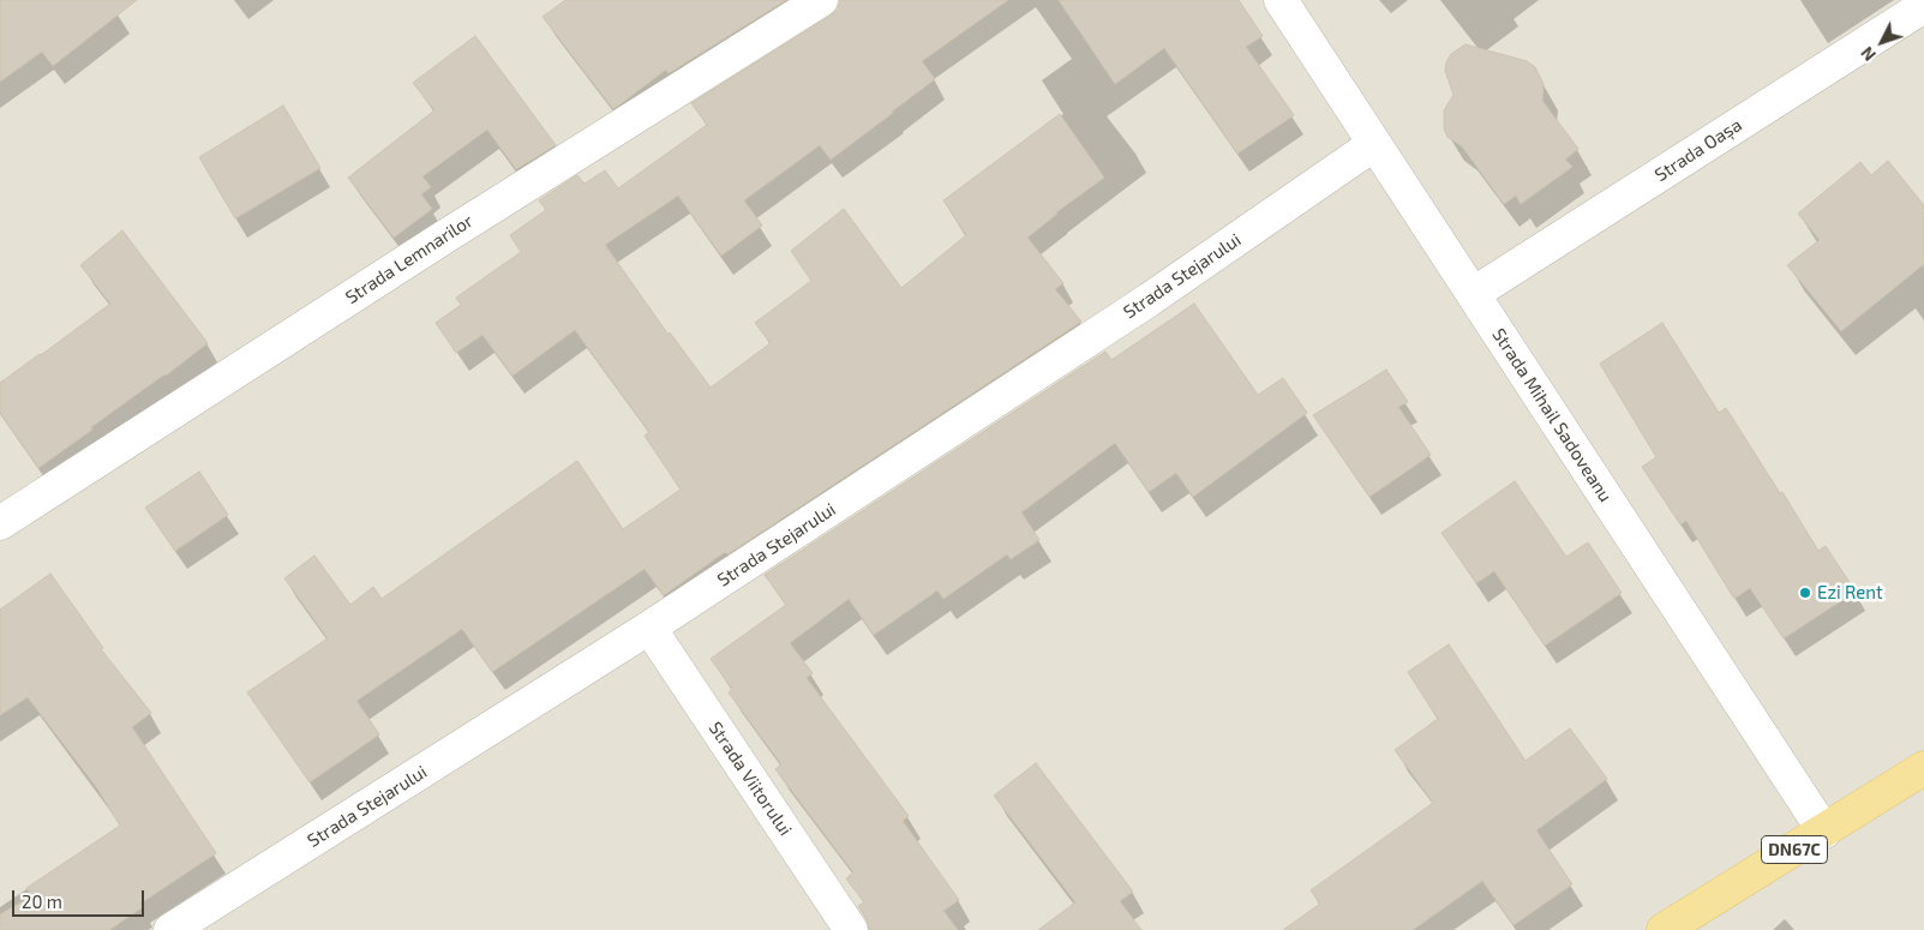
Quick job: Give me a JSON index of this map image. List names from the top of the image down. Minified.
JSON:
{"streets":{"main road":["DN67C"],"street":["Strada Oașa","Strada Lemnarilor","Strada Stejarului","Strada Mihail Sadoveanu","Strada Viitorului"]},"crossings":[["Strada Oașa","Strada Mihail Sadoveanu"],["Strada Stejarului","Strada Mihail Sadoveanu"],["Strada Stejarului","Strada Viitorului"],["Strada Mihail Sadoveanu","DN67C"]],"places":["Ezi Rent"],"scale_bar":"20 m","north":"bottom left"}
